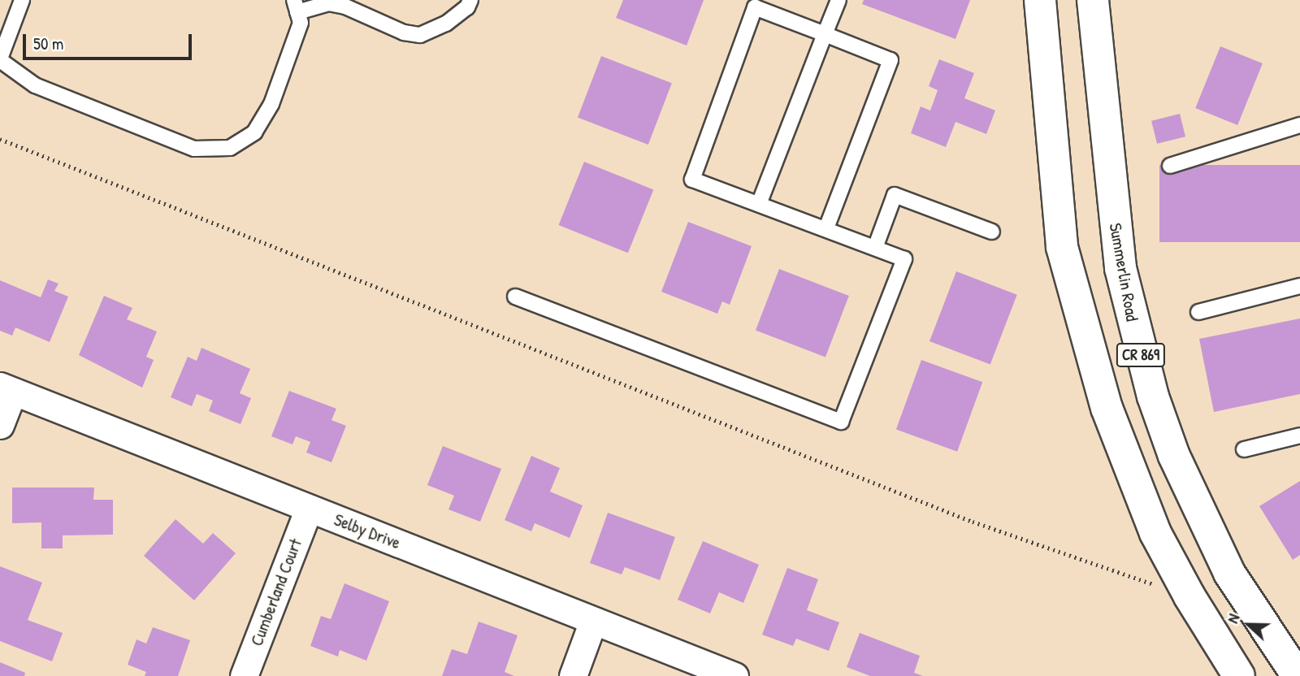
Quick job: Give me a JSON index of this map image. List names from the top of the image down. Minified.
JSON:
{"streets":{"main road":["Summerlin Road","CR 869"],"street":["Selby Drive","Cumberland Court"]},"crossings":[["Selby Drive","Cumberland Court"]],"scale_bar":"50 m","north":"left"}
